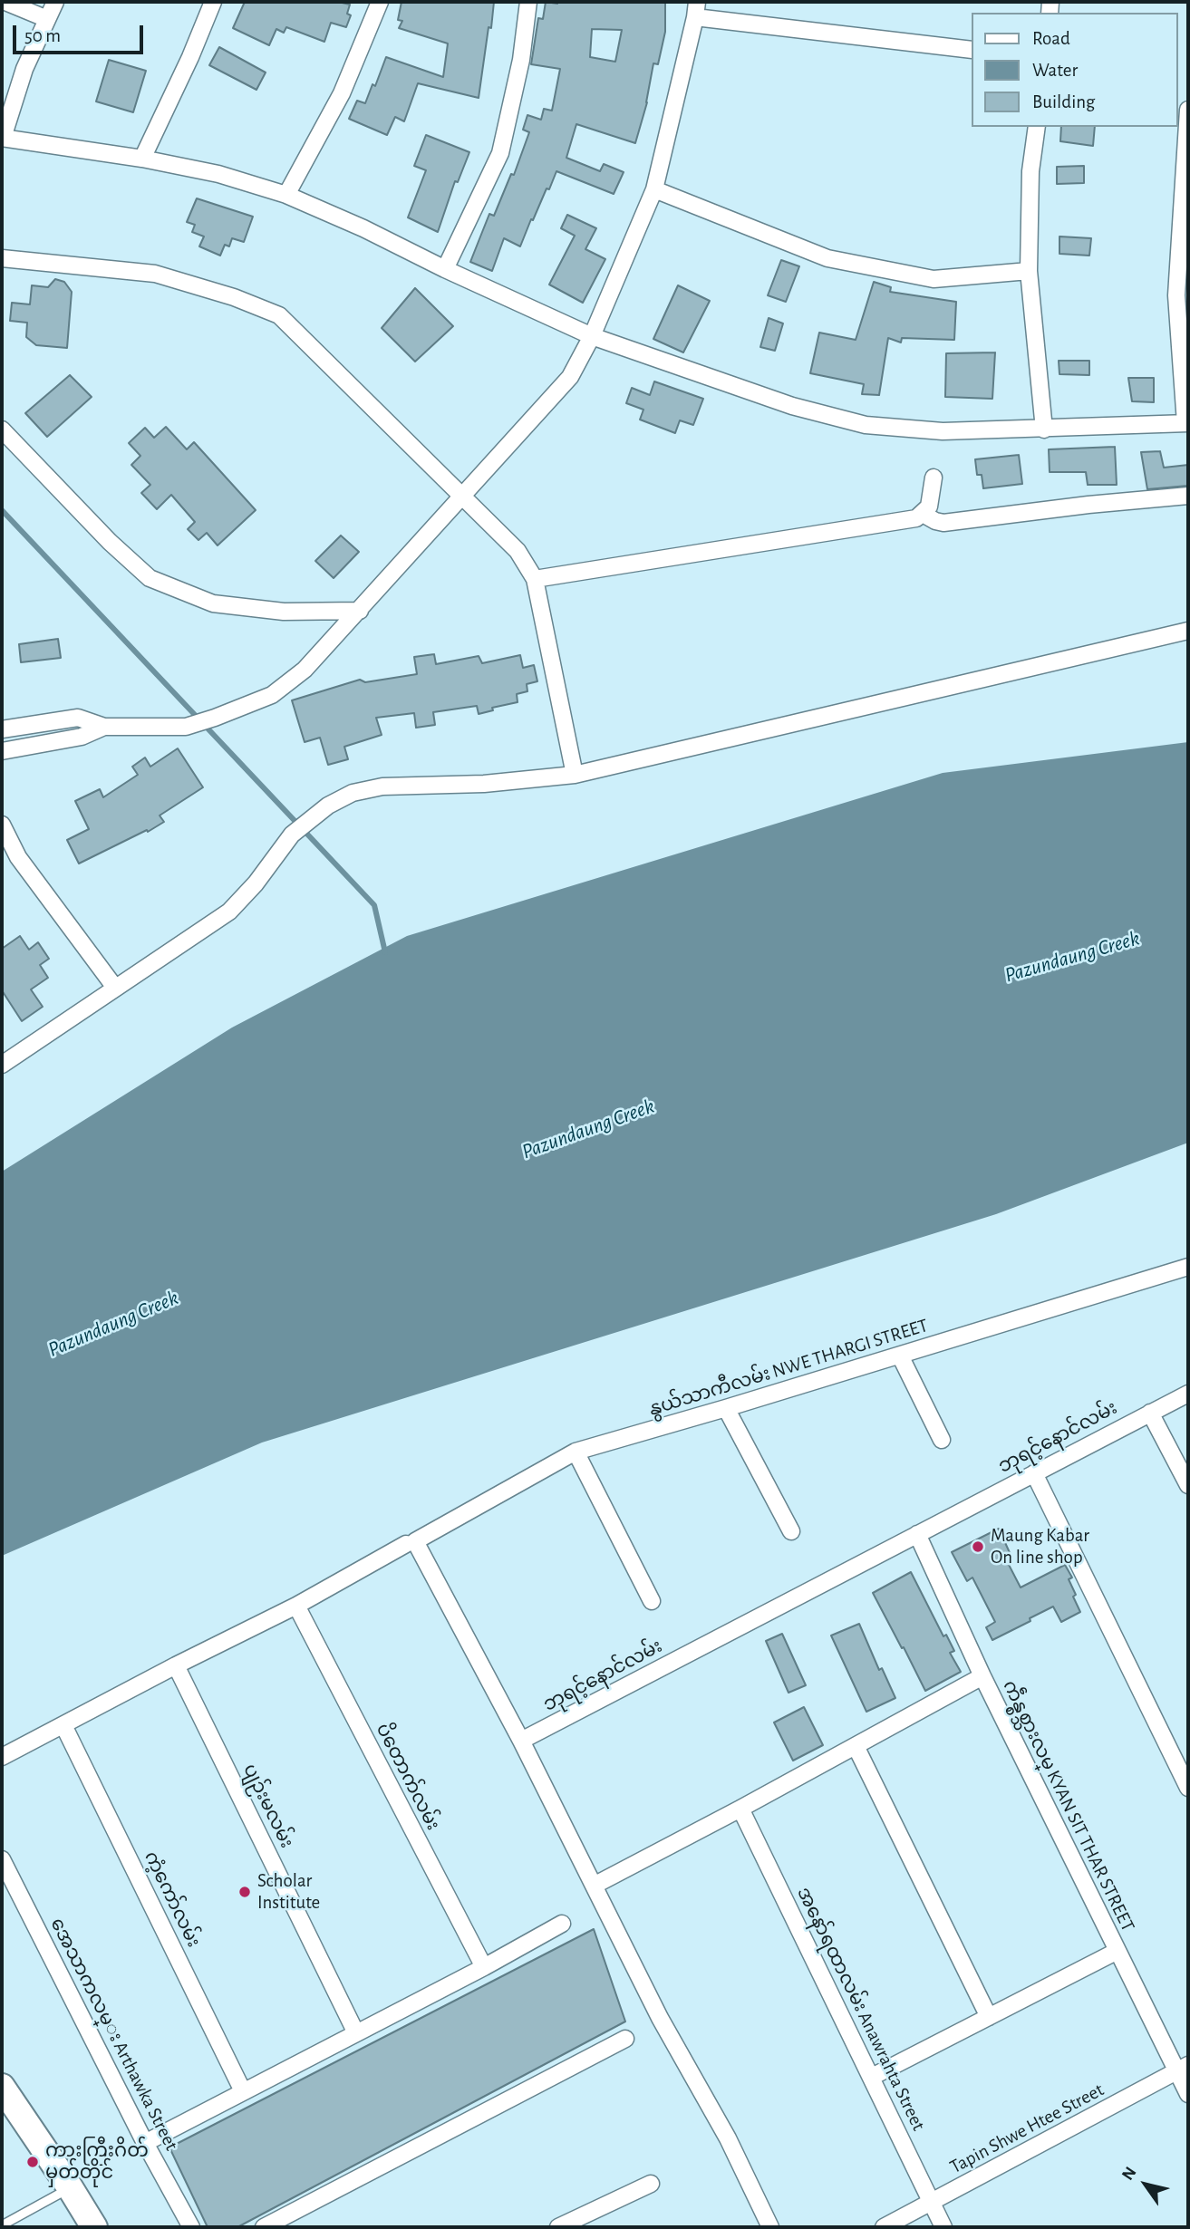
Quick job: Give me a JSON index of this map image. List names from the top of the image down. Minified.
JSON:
{"streets":{"street":["နွယ်သာကီလမ်း NWE THARGI STREET","ဘုရင့်နောင်လမ်း","ပိတောက်လမ်း","ပျဉ်းမလမ်း","ကဵန္စစ္သားလမ္ KYAN SIT THAR STREET","ကံ့ကော်လမ်း","အနော်ရထာလမ်း Anawrahta Street","အေသာကလမ္း Arthawka Street","Tapin Shwe Htee Street"]},"crossings":[["နွယ်သာကီလမ်း NWE THARGI STREET","ပိတောက်လမ်း"],["နွယ်သာကီလမ်း NWE THARGI STREET","ပျဉ်းမလမ်း"],["နွယ်သာကီလမ်း NWE THARGI STREET","ကံ့ကော်လမ်း"],["ဘုရင့်နောင်လမ်း","ကဵန္စစ္သားလမ္ KYAN SIT THAR STREET"],["ကဵန္စစ္သားလမ္ KYAN SIT THAR STREET","Tapin Shwe Htee Street"],["အနော်ရထာလမ်း Anawrahta Street","Tapin Shwe Htee Street"]],"water":["Pazundaung Creek"],"places":["Maung Kabar On line shop","Scholar Institute","ကားကြီးဂိတ် မှတ်တိုင်"],"legend":["Road","Water","Building"],"scale_bar":"50 m","north":"top left"}
